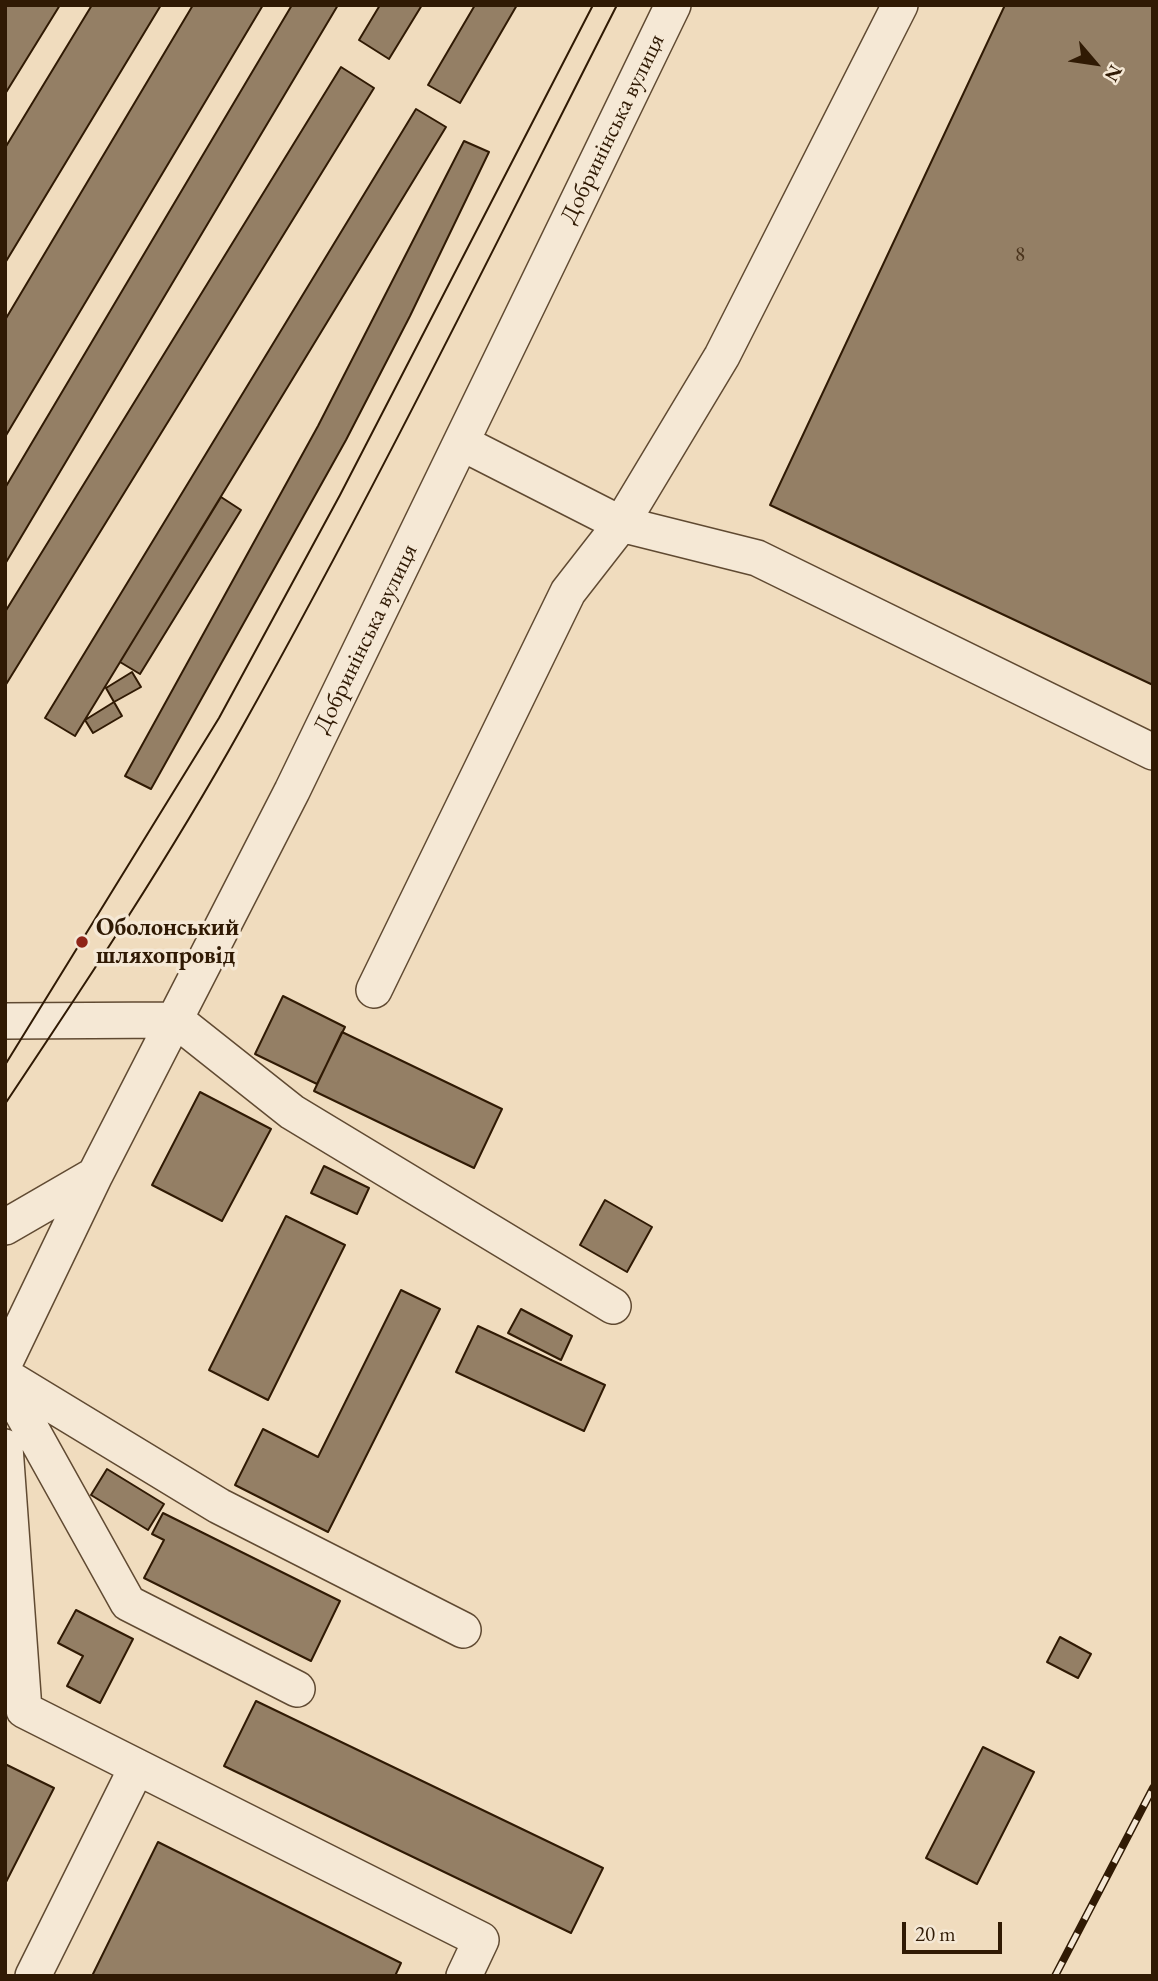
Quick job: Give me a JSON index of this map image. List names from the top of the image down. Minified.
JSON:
{"streets":{"street":["Добринінська вулиця"]},"places":["Оболонський шляхопровід"],"house_numbers":["8"],"scale_bar":"20 m","north":"bottom right"}
